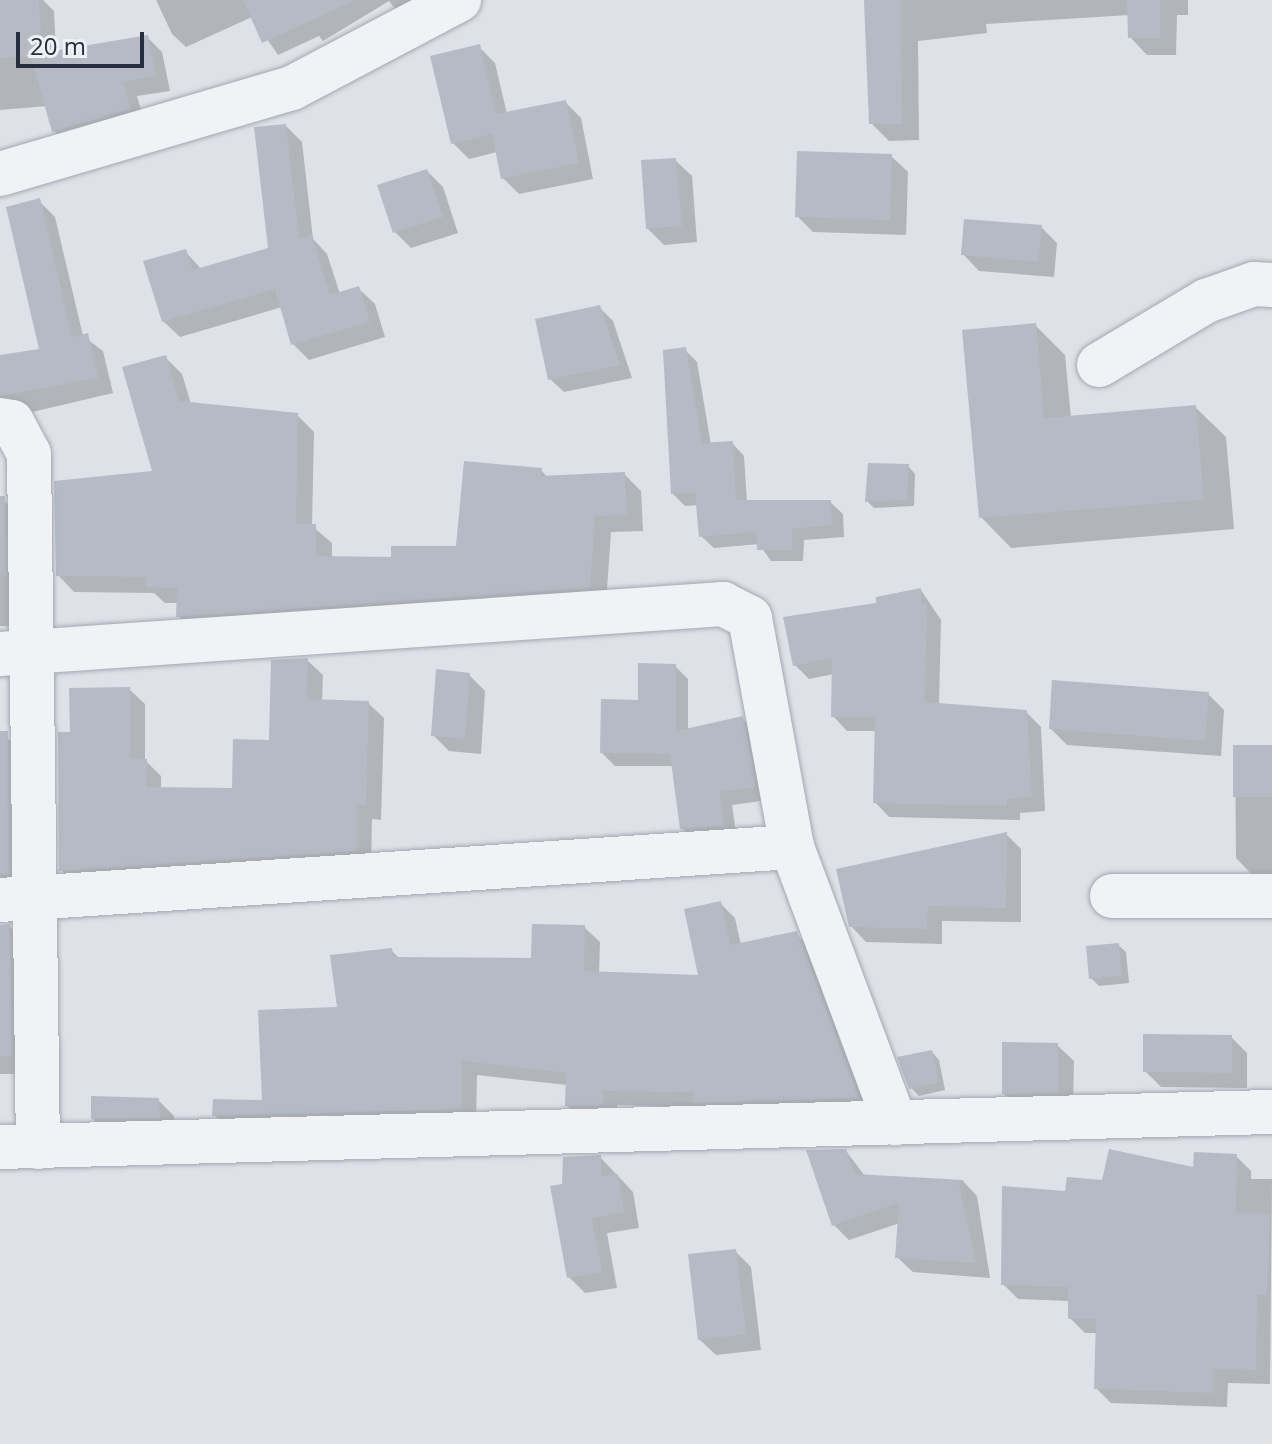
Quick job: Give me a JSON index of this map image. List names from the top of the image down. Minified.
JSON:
{"scale_bar":"20 m"}
